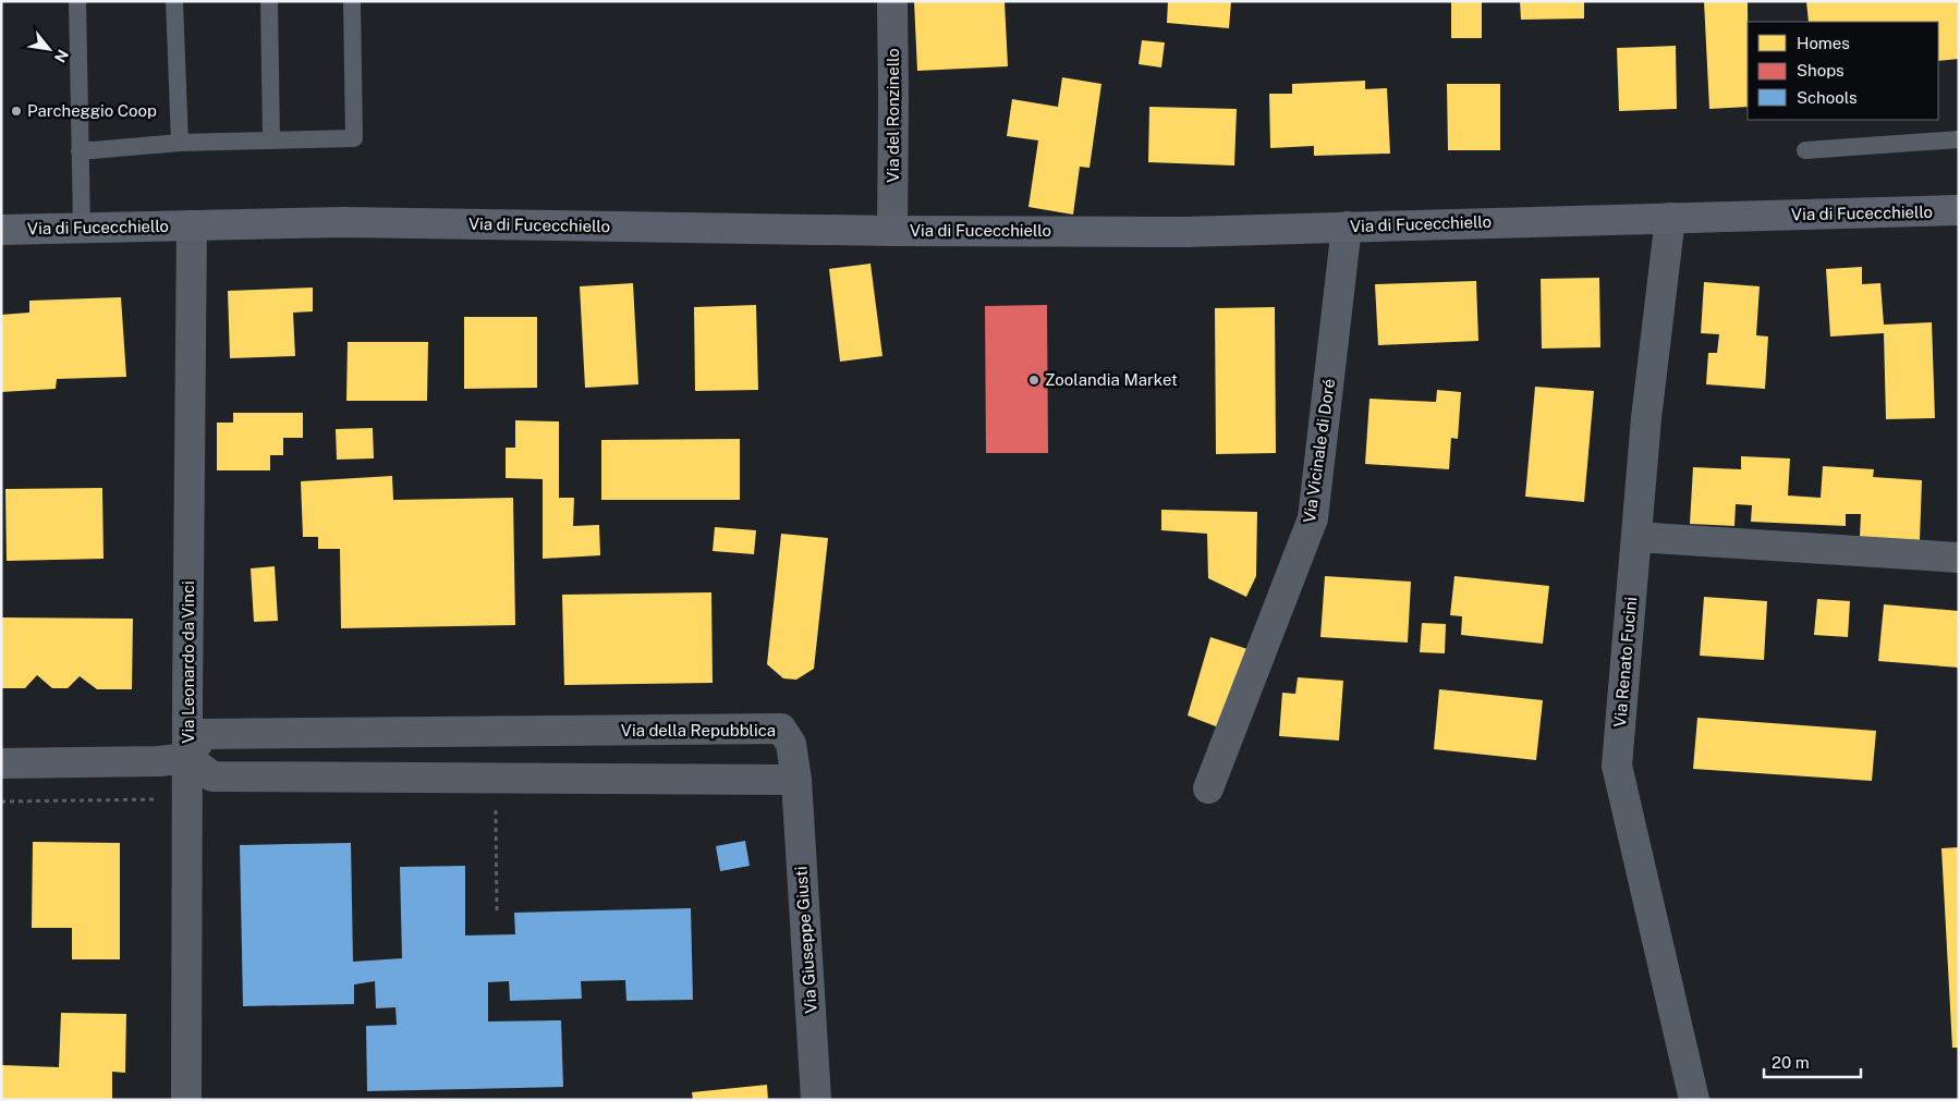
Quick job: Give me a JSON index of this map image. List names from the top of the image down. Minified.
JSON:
{"streets":{"main road":["Via di Fucecchiello"],"street":["Via del Ronzinello","Via Vicinale di Doré","Via Leonardo da Vinci","Via Renato Fucini","Via della Repubblica","Via Giuseppe Giusti"]},"crossings":[["Via del Ronzinello","Via di Fucecchiello"],["Via di Fucecchiello","Via Vicinale di Doré"],["Via di Fucecchiello","Via Leonardo da Vinci"],["Via di Fucecchiello","Via Renato Fucini"],["Via Leonardo da Vinci","Via della Repubblica"],["Via della Repubblica","Via Giuseppe Giusti"]],"places":["Parcheggio Coop","Zoolandia Market"],"legend":["Homes","Shops","Schools"],"scale_bar":"20 m","north":"bottom right"}
